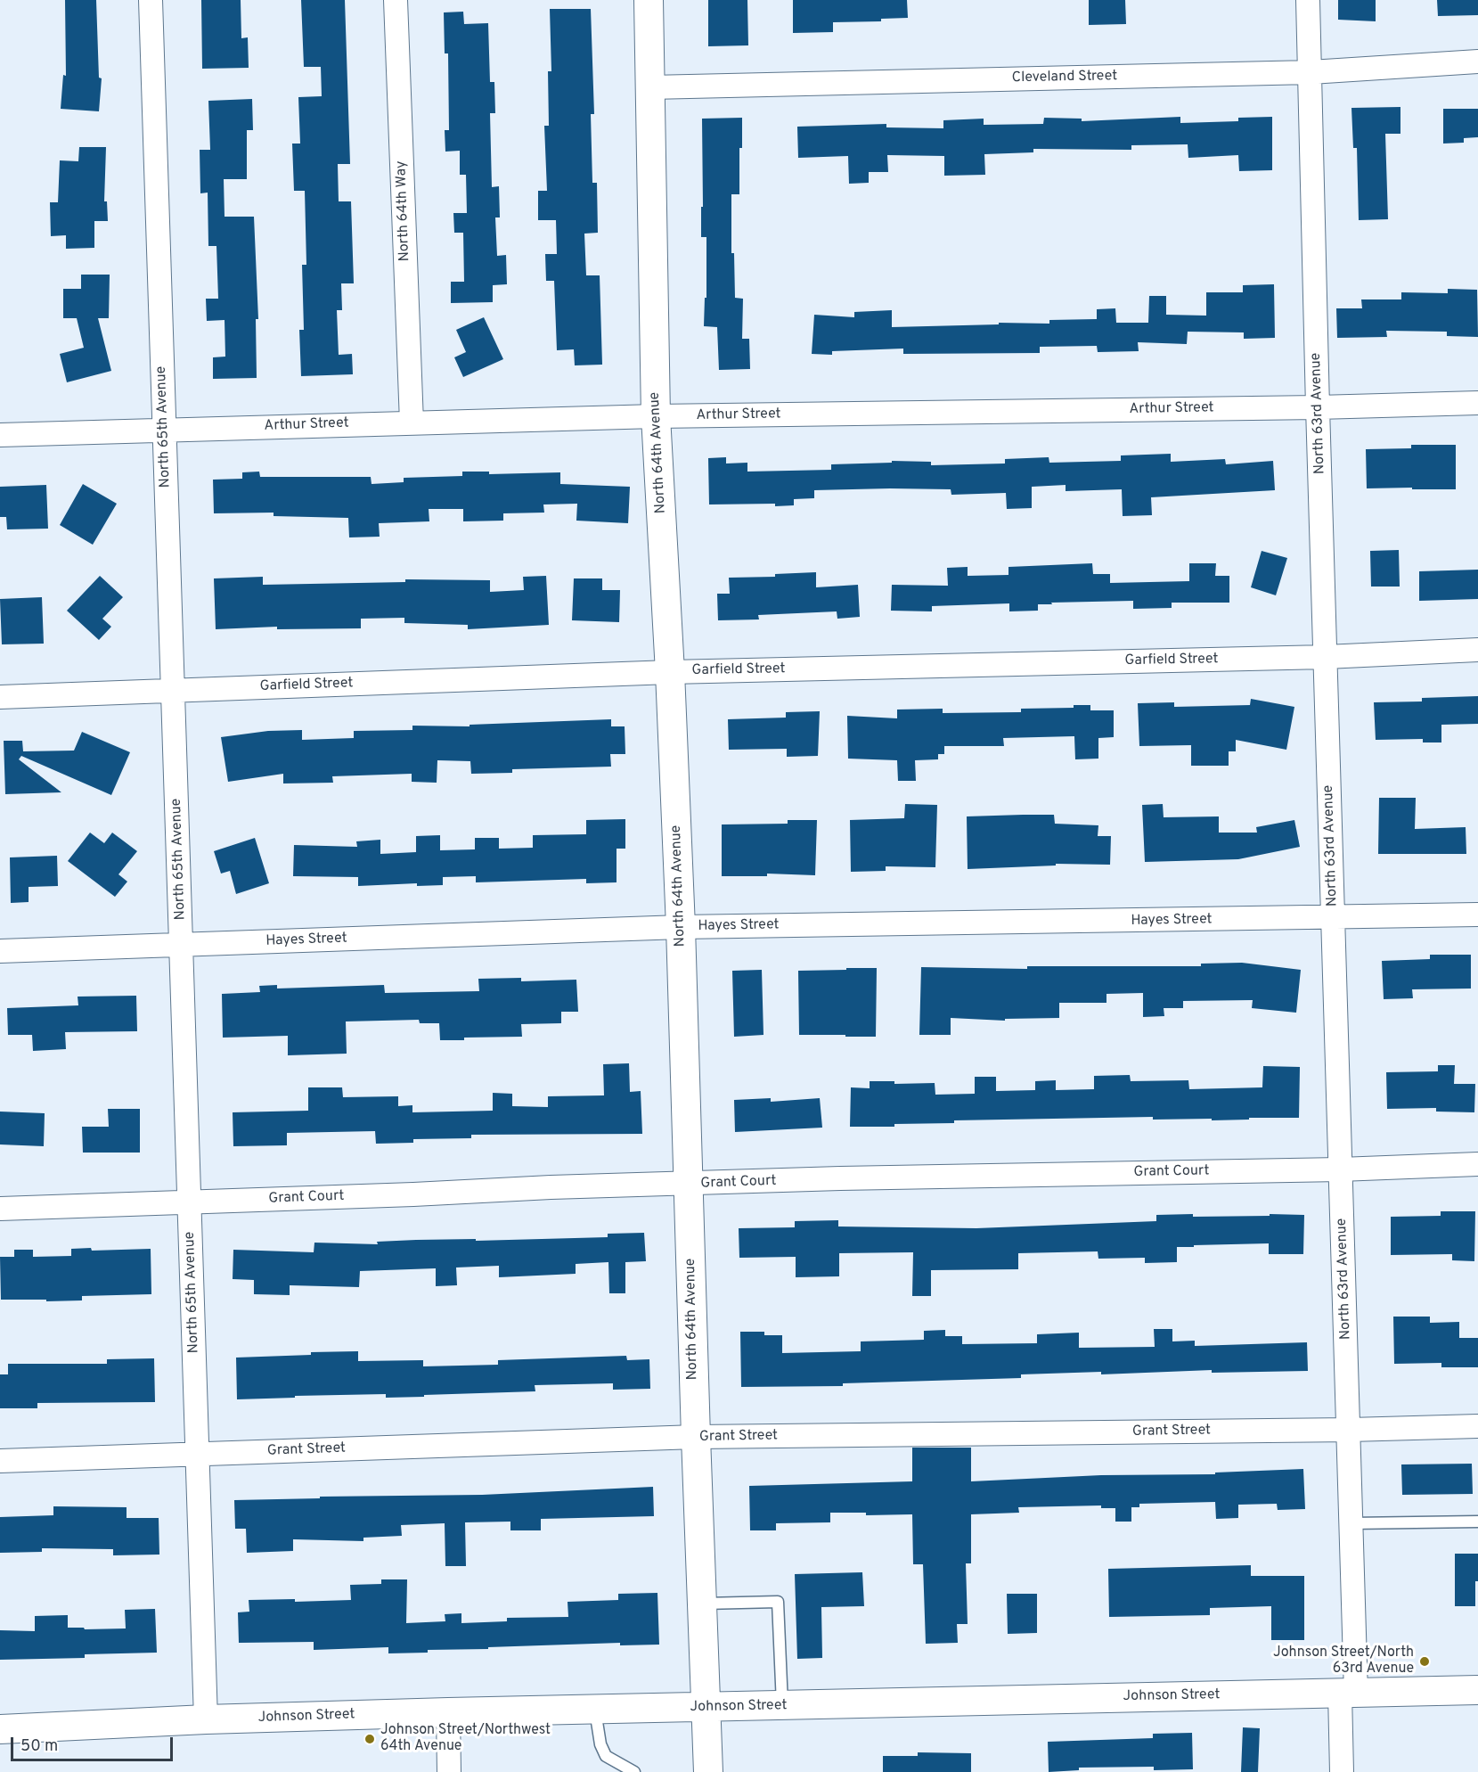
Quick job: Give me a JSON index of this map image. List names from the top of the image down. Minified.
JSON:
{"streets":{"street":["Cleveland Street","North 64th Way","Arthur Street","North 63rd Avenue","North 65th Avenue","North 64th Avenue","Garfield Street","Hayes Street","Grant Court","Grant Street","Johnson Street"]},"crossings":[["Cleveland Street","North 63rd Avenue"],["Cleveland Street","North 64th Avenue"],["North 64th Way","Arthur Street"],["Arthur Street","North 63rd Avenue"],["Arthur Street","North 65th Avenue"],["Arthur Street","North 64th Avenue"],["North 63rd Avenue","Garfield Street"],["North 63rd Avenue","Hayes Street"],["North 63rd Avenue","Grant Court"],["North 63rd Avenue","Grant Street"],["North 63rd Avenue","Johnson Street"],["North 65th Avenue","Garfield Street"],["North 65th Avenue","Hayes Street"],["North 65th Avenue","Grant Court"],["North 65th Avenue","Grant Street"],["North 65th Avenue","Johnson Street"],["North 64th Avenue","Garfield Street"],["North 64th Avenue","Hayes Street"],["North 64th Avenue","Grant Court"],["North 64th Avenue","Grant Street"],["North 64th Avenue","Johnson Street"]],"places":["Johnson Street/North 63rd Avenue","Johnson Street/Northwest 64th Avenue"],"scale_bar":"50 m"}
